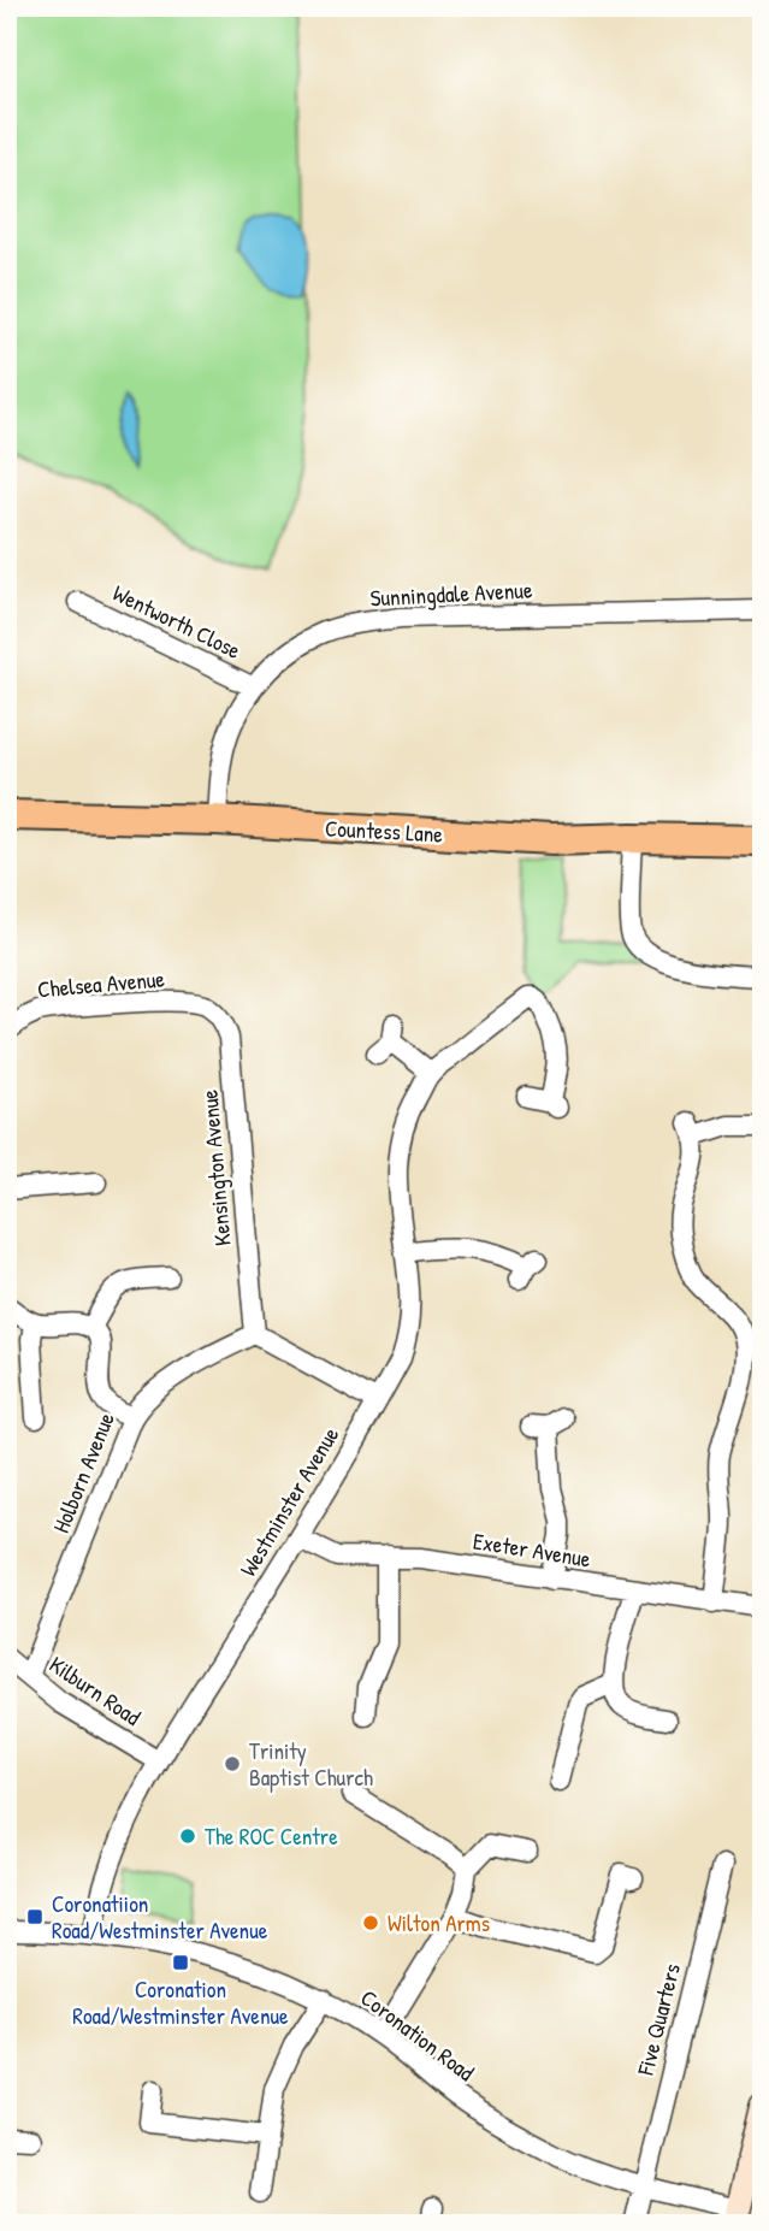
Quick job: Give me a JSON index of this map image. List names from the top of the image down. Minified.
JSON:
{"streets":{"main road":["Countess Lane"],"street":["Sunningdale Avenue","Wentworth Close","Chelsea Avenue","Kensington Avenue","Holborn Avenue","Westminster Avenue","Exeter Avenue","Kilburn Road","Five Quarters","Coronation Road"]},"crossings":[["Sunningdale Avenue","Wentworth Close"],["Sunningdale Avenue","Countess Lane"],["Chelsea Avenue","Kensington Avenue"],["Kensington Avenue","Holborn Avenue"],["Holborn Avenue","Kilburn Road"],["Westminster Avenue","Exeter Avenue"],["Westminster Avenue","Kilburn Road"],["Westminster Avenue","Coronation Road"],["Five Quarters","Coronation Road"]],"places":{"other":["Trinity Baptist Church","The ROC Centre","Wilton Arms"],"transit":["Coronatiion Road/Westminster Avenue","Coronation Road/Westminster Avenue"]}}
